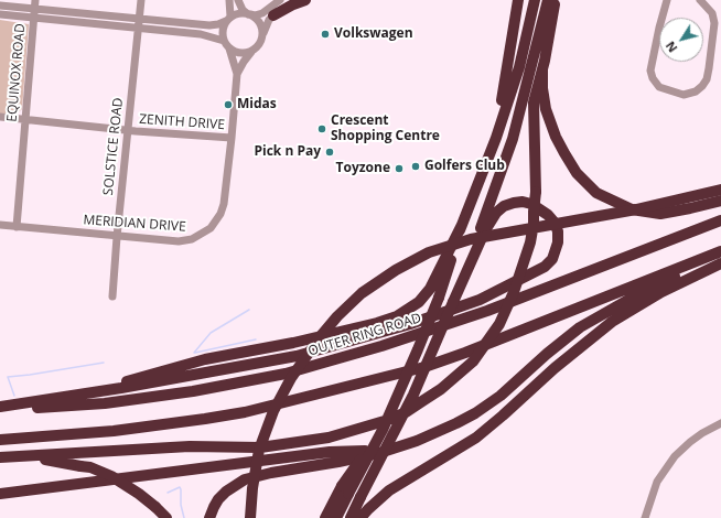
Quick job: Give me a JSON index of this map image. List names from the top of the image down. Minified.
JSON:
{"streets":{"highway":["OUTER RING ROAD"],"street":["EQUINOX ROAD","ZENITH DRIVE","SOLSTICE ROAD","MERIDIAN DRIVE"]},"crossings":[["EQUINOX ROAD","ZENITH DRIVE"],["EQUINOX ROAD","MERIDIAN DRIVE"],["ZENITH DRIVE","SOLSTICE ROAD"],["ZENITH DRIVE","MERIDIAN DRIVE"],["SOLSTICE ROAD","MERIDIAN DRIVE"]],"places":["Volkswagen","Midas","Crescent Shopping Centre","Pick n Pay","Golfers Club","Toyzone"],"north":"bottom left"}
